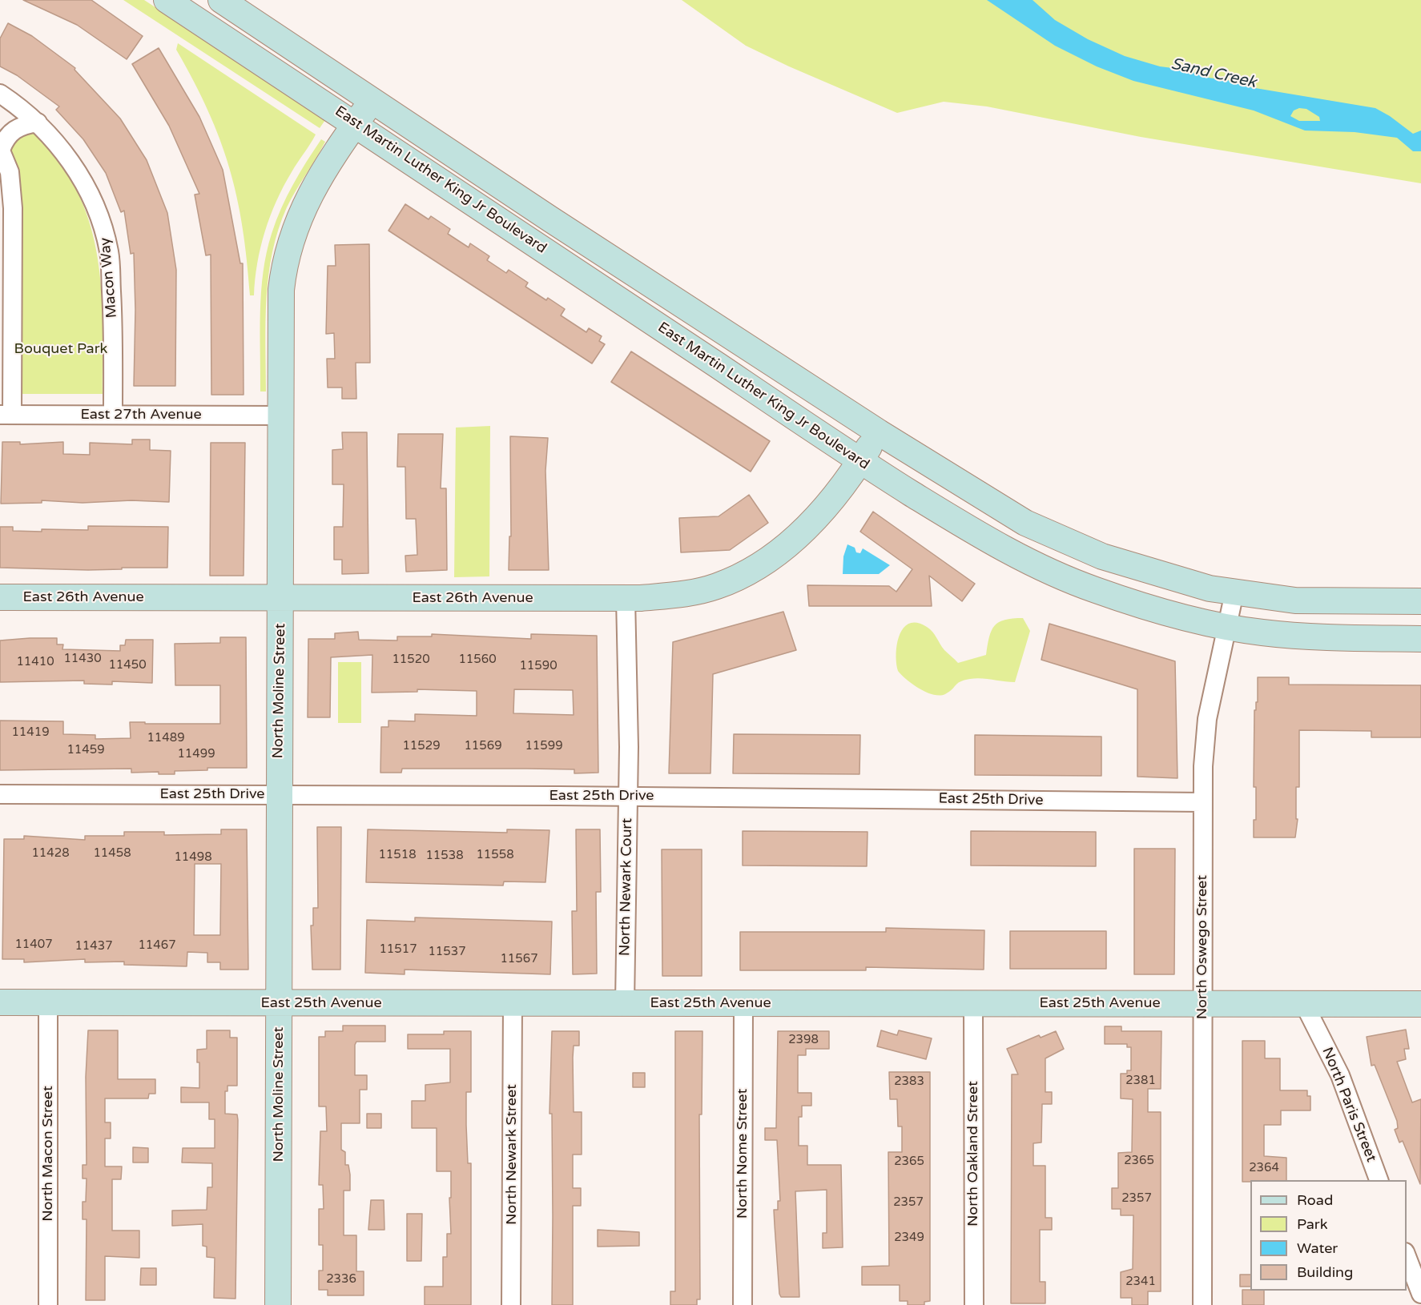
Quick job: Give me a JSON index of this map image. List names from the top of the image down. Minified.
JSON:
{"streets":{"street":["East Martin Luther King Jr Boulevard","Macon Way","East 27th Avenue","East 26th Avenue","North Moline Street","East 25th Drive","North Newark Court","North Oswego Street","East 25th Avenue","North Paris Street","North Macon Street","North Nome Street","North Oakland Street","North Newark Street"]},"crossings":[["East Martin Luther King Jr Boulevard","East 26th Avenue"],["East Martin Luther King Jr Boulevard","North Moline Street"],["East Martin Luther King Jr Boulevard","North Oswego Street"],["Macon Way","East 27th Avenue"],["East 27th Avenue","North Moline Street"],["East 26th Avenue","North Moline Street"],["East 26th Avenue","North Newark Court"],["North Moline Street","East 25th Drive"],["North Moline Street","East 25th Avenue"],["East 25th Drive","North Newark Court"],["East 25th Drive","North Oswego Street"],["North Newark Court","East 25th Avenue"],["North Oswego Street","East 25th Avenue"],["East 25th Avenue","North Paris Street"],["East 25th Avenue","North Macon Street"],["East 25th Avenue","North Nome Street"],["East 25th Avenue","North Oakland Street"],["East 25th Avenue","North Newark Street"]],"water":["Sand Creek"],"parks":["Bouquet Park"],"house_numbers":["11430","11520","11560","11410","11450","11590","11419","11489","11529","11569","11599","11459","11499","11428","11458","11518","11558","11538","11498","11407","11467","11437","11517","11537","11567","2398","2381","2383","2365","2365","2364","2357","2357","2349","2336","2341"],"legend":["Road","Park","Water","Building"]}
